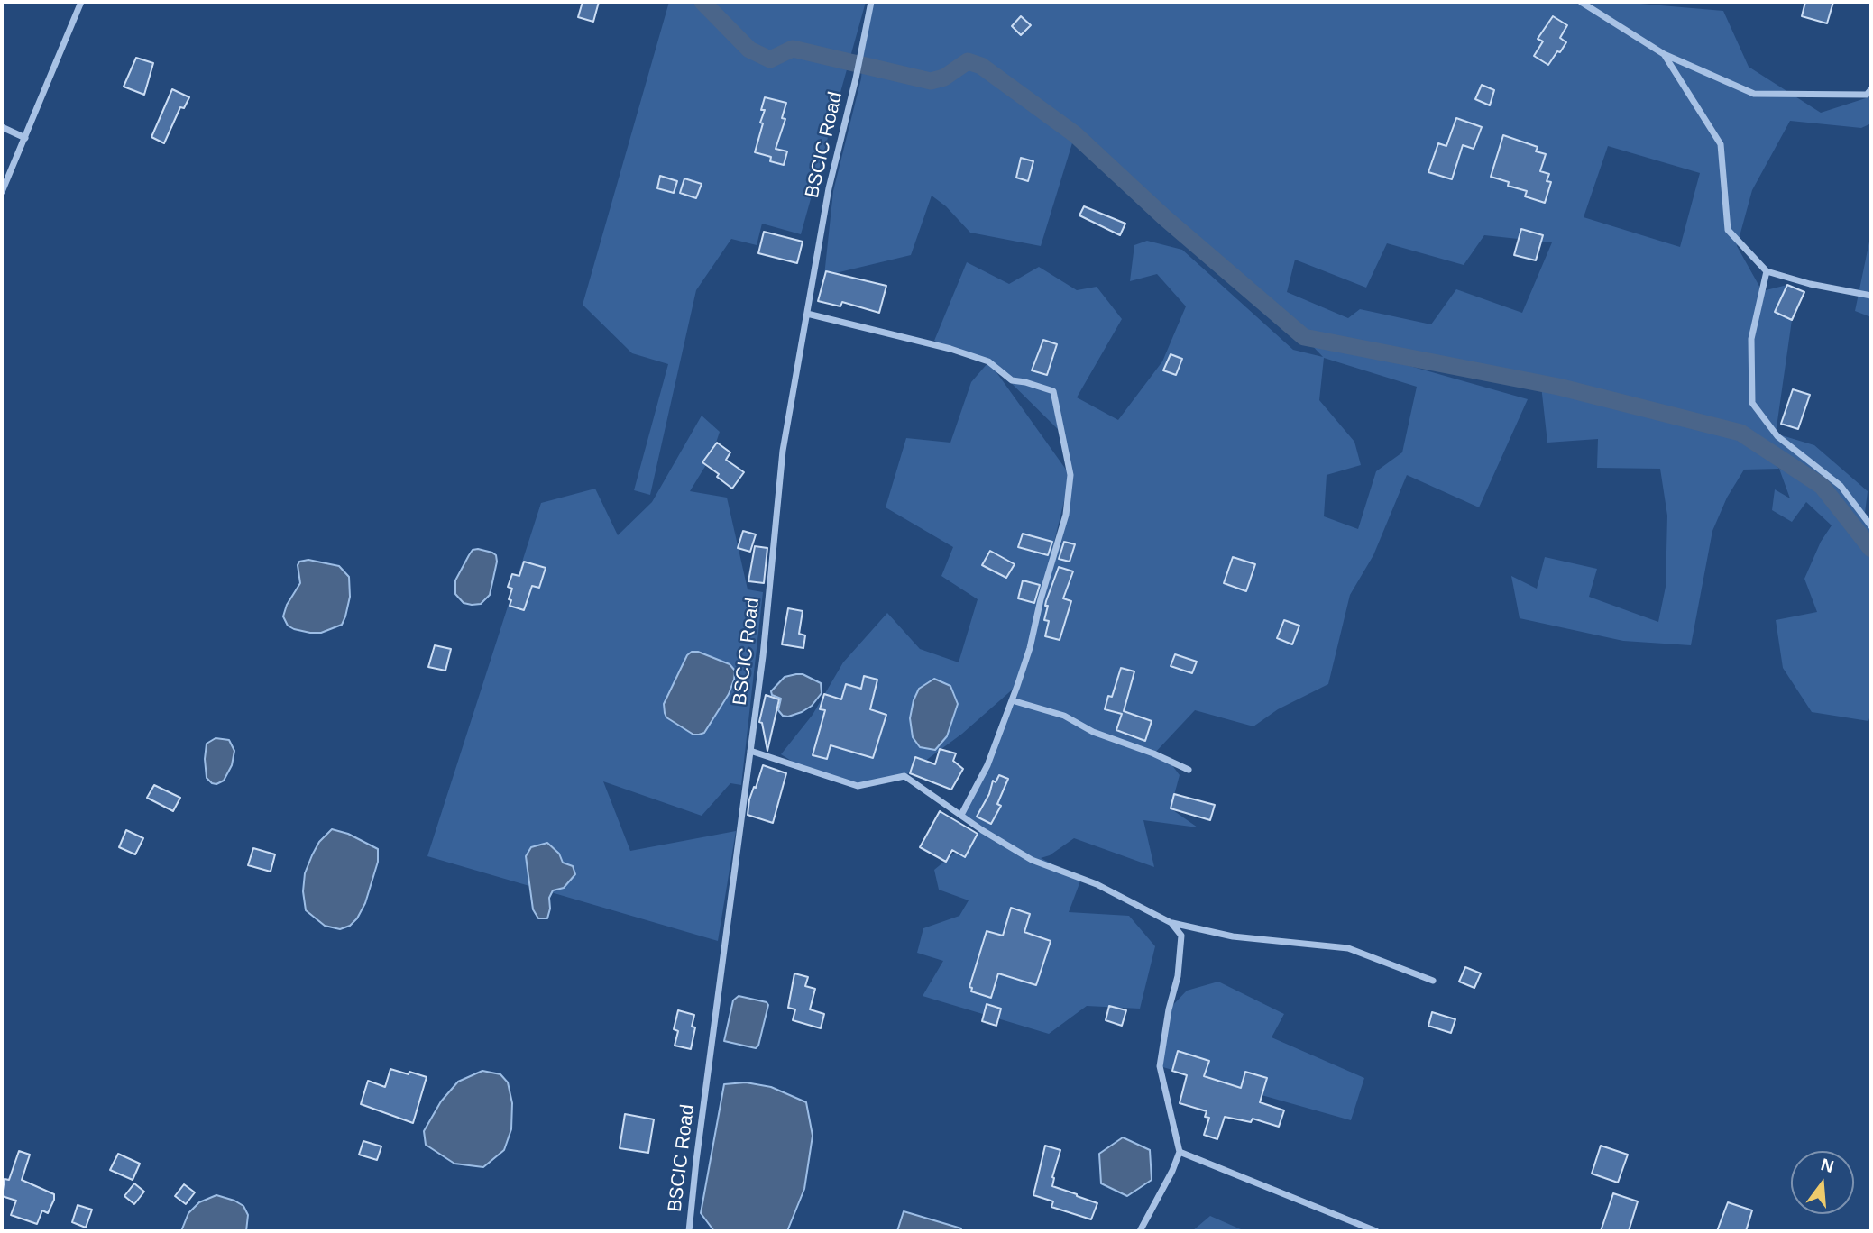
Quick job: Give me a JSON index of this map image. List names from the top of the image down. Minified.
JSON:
{"streets":{"street":["BSCIC Road"]},"north":"top"}
